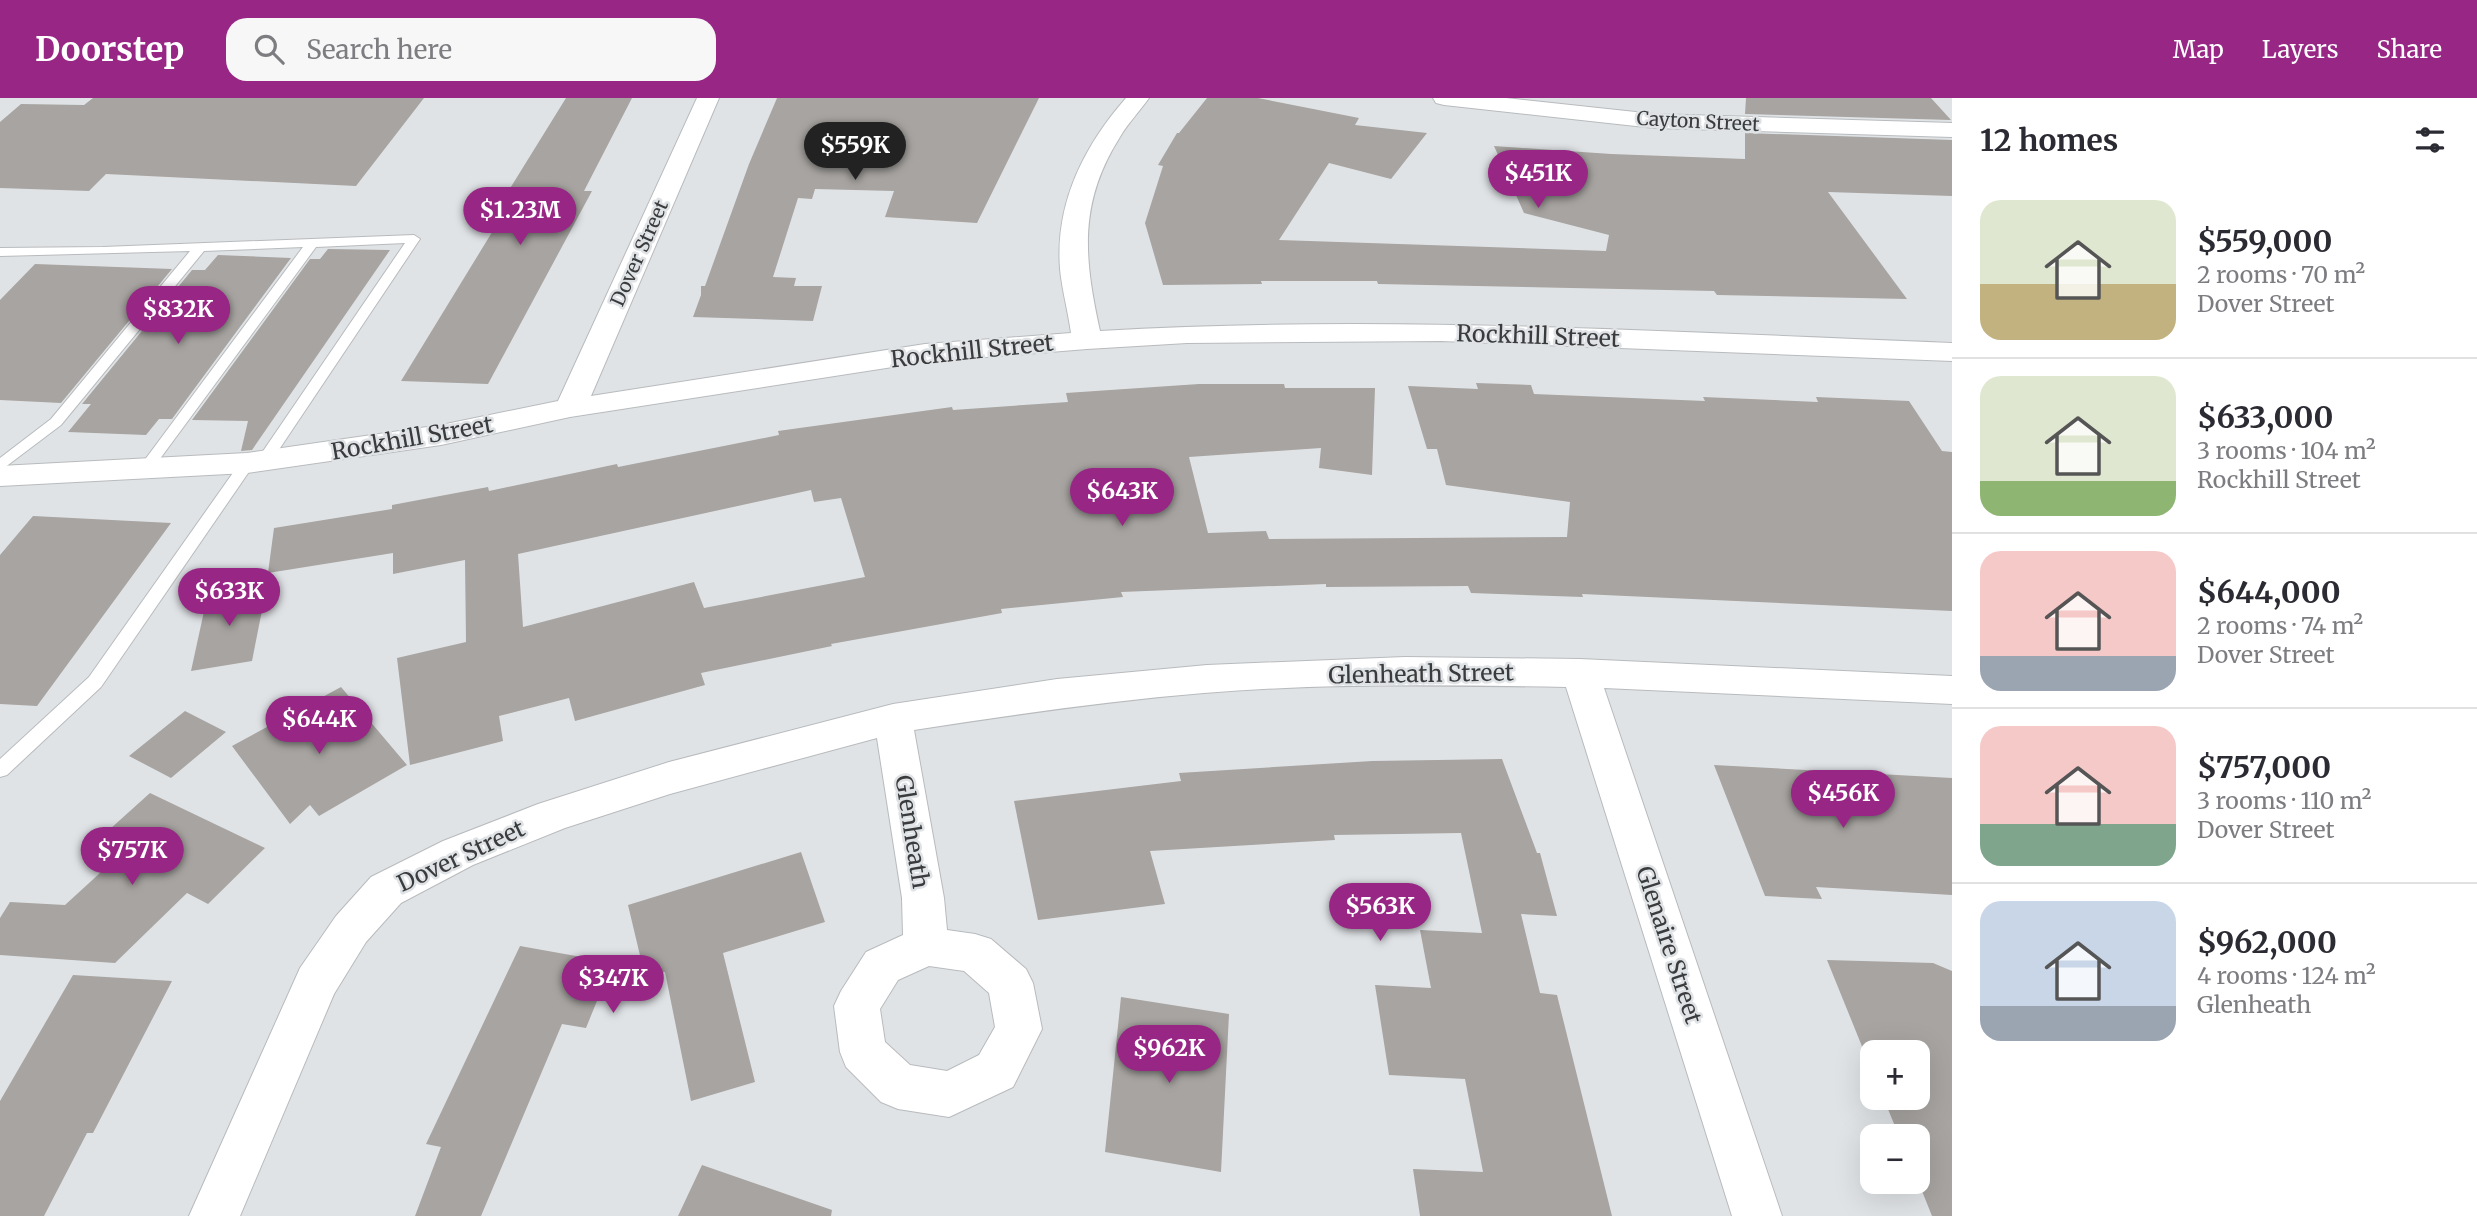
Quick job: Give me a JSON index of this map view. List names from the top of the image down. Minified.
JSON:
{"streets":{"street":["Cayton Street","Dover Street","Rockhill Street","Glenheath Street","Glenheath","Glenaire Street"]},"crossings":[["Dover Street","Rockhill Street"],["Dover Street","Glenheath Street"],["Dover Street","Glenheath"],["Glenheath Street","Glenheath"],["Glenheath Street","Glenaire Street"]],"page":{"header":"Doorstep","search":"Search here","nav":["Map","Layers","Share"],"heading":"12 homes","price":["$559K","$451K","$1.23M","$832K","$643K","$633K","$644K","$456K","$757K","$563K","$347K","$962K"],"list":[{"name":"$559,000","note":"2 rooms · 70 m² · Dover Street"},{"name":"$633,000","note":"3 rooms · 104 m² · Rockhill Street"},{"name":"$644,000","note":"2 rooms · 74 m² · Dover Street"},{"name":"$757,000","note":"3 rooms · 110 m² · Dover Street"},{"name":"$962,000","note":"4 rooms · 124 m² · Glenheath"}],"map_buttons":["+","−"]}}
